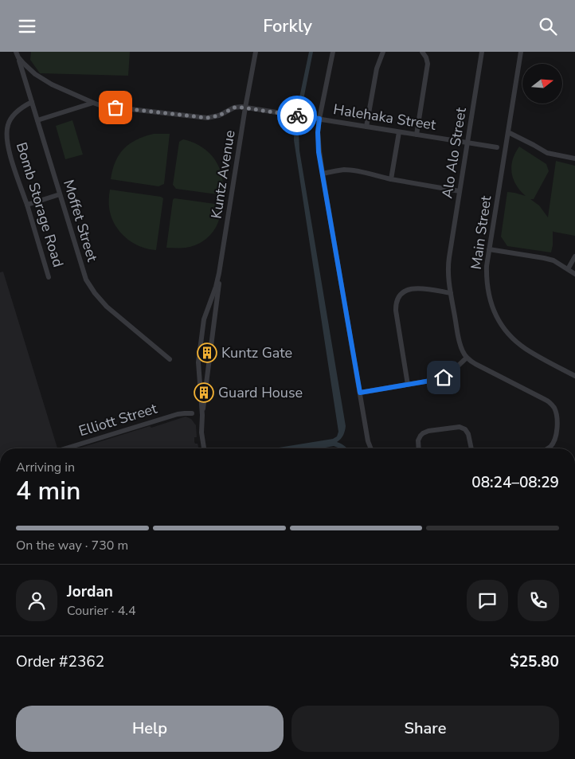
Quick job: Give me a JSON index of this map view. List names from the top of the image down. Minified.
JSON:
{"streets":{"street":["Halehaka Street","Alo Alo Street","Kuntz Avenue","Bomb Storage Road","Moffet Street","Main Street","Elliott Street"]},"crossings":[["Halehaka Street","Alo Alo Street"],["Halehaka Street","Kuntz Avenue"],["Bomb Storage Road","Moffet Street"]],"places":{"building":["Kuntz Gate","Guard House"]},"north":"right","page":{"header":"Forkly","heading":["4 min","Arriving in","08:24–08:29"],"panel":["Jordan","Courier · 4.4","Order #2362","$25.80"],"bar":"On the way · 730 m","buttons":["Help","Share"]}}
